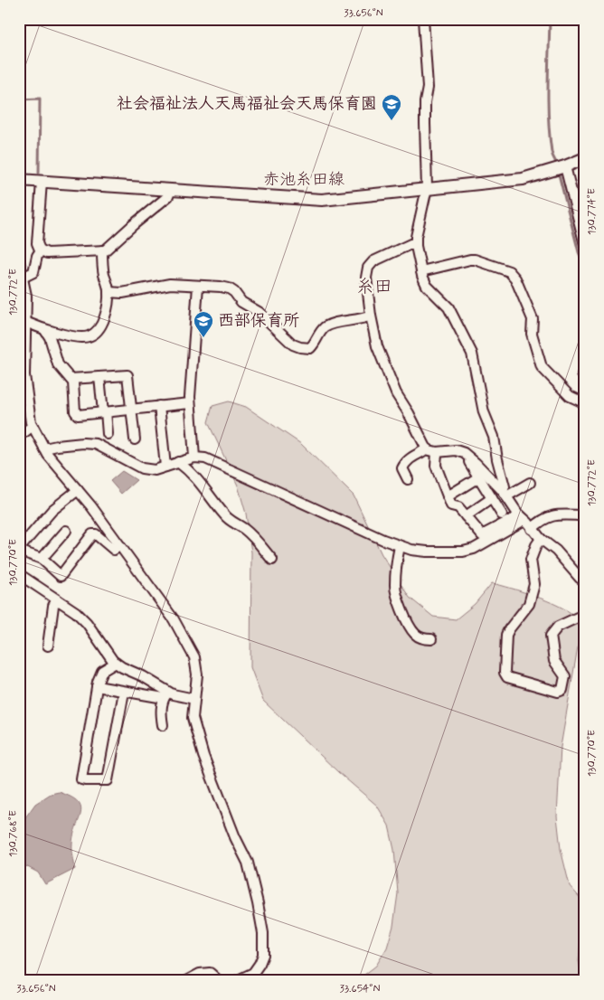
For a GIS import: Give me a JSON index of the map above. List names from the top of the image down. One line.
{"streets":{"main road":["赤池糸田線"]},"districts":["糸田"],"places":{"school or university":["社会福祉法人天馬福祉会天馬保育園","西部保育所"]},"coordinates":["33.656°N","130.774°E","130.772°E","130.770°E","130.768°E","33.654°N"]}
